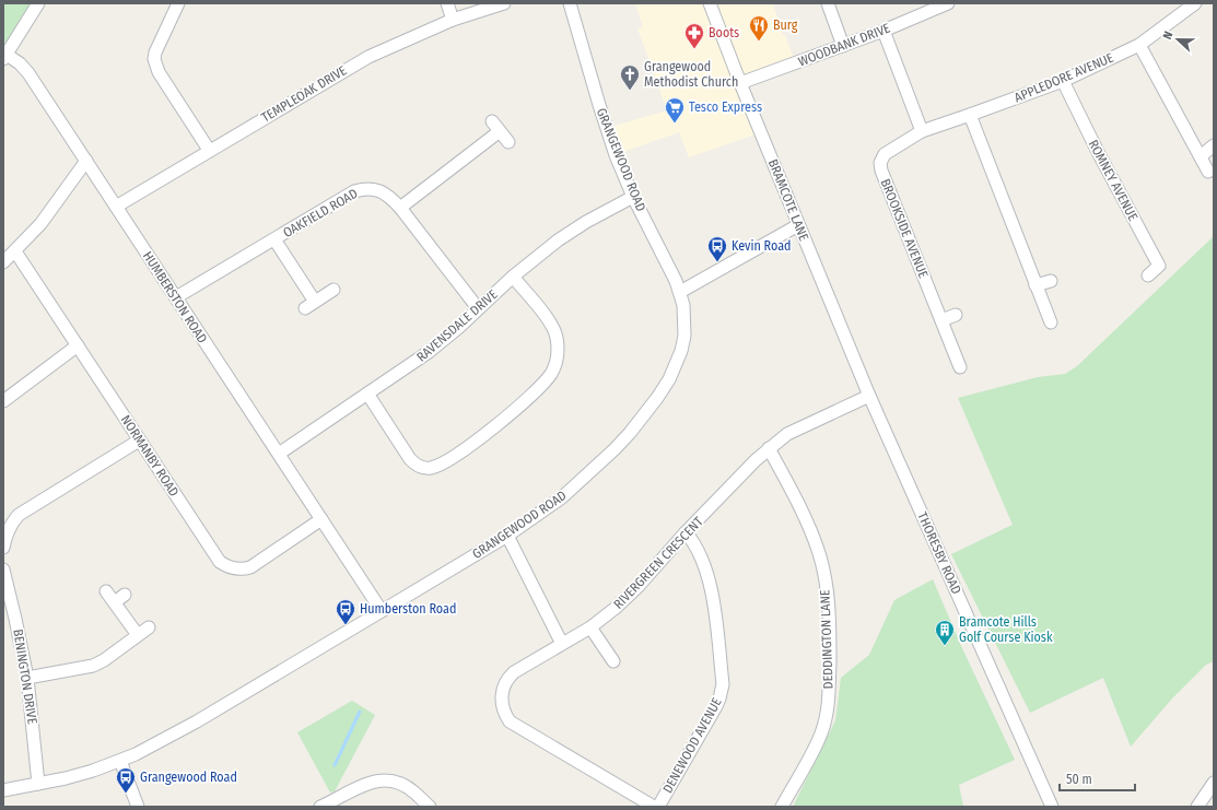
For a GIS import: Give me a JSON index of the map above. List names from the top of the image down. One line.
{"streets":{"street":["WOODBANK DRIVE","APPLEDORE AVENUE","TEMPLEOAK DRIVE","GRANGEWOOD ROAD","ROMNEY AVENUE","BRAMCOTE LANE","OAKFIELD ROAD","BROOKSIDE AVENUE","HUMBERSTON ROAD","RAVENSDALE DRIVE","NORMANBY ROAD","THORESBY ROAD","RIVERGREEN CRESCENT","DEDDINGTON LANE","BENINGTON DRIVE","DENEWOOD AVENUE"]},"crossings":[["WOODBANK DRIVE","BRAMCOTE LANE"],["APPLEDORE AVENUE","ROMNEY AVENUE"],["APPLEDORE AVENUE","BROOKSIDE AVENUE"],["TEMPLEOAK DRIVE","HUMBERSTON ROAD"],["GRANGEWOOD ROAD","HUMBERSTON ROAD"],["GRANGEWOOD ROAD","RAVENSDALE DRIVE"],["GRANGEWOOD ROAD","BENINGTON DRIVE"],["BRAMCOTE LANE","THORESBY ROAD"],["BRAMCOTE LANE","RIVERGREEN CRESCENT"],["OAKFIELD ROAD","HUMBERSTON ROAD"],["OAKFIELD ROAD","RAVENSDALE DRIVE"],["HUMBERSTON ROAD","RAVENSDALE DRIVE"],["HUMBERSTON ROAD","NORMANBY ROAD"],["THORESBY ROAD","RIVERGREEN CRESCENT"],["RIVERGREEN CRESCENT","DEDDINGTON LANE"],["RIVERGREEN CRESCENT","DENEWOOD AVENUE"]],"places":{"restaurant":["Burg"],"pharmacy":["Boots"],"church":["Grangewood Methodist Church"],"supermarket":["Tesco Express"],"bus stop":["Kevin Road","Humberston Road","Grangewood Road"],"building":["Bramcote Hills Golf Course Kiosk"]},"scale_bar":"50 m","north":"left"}
